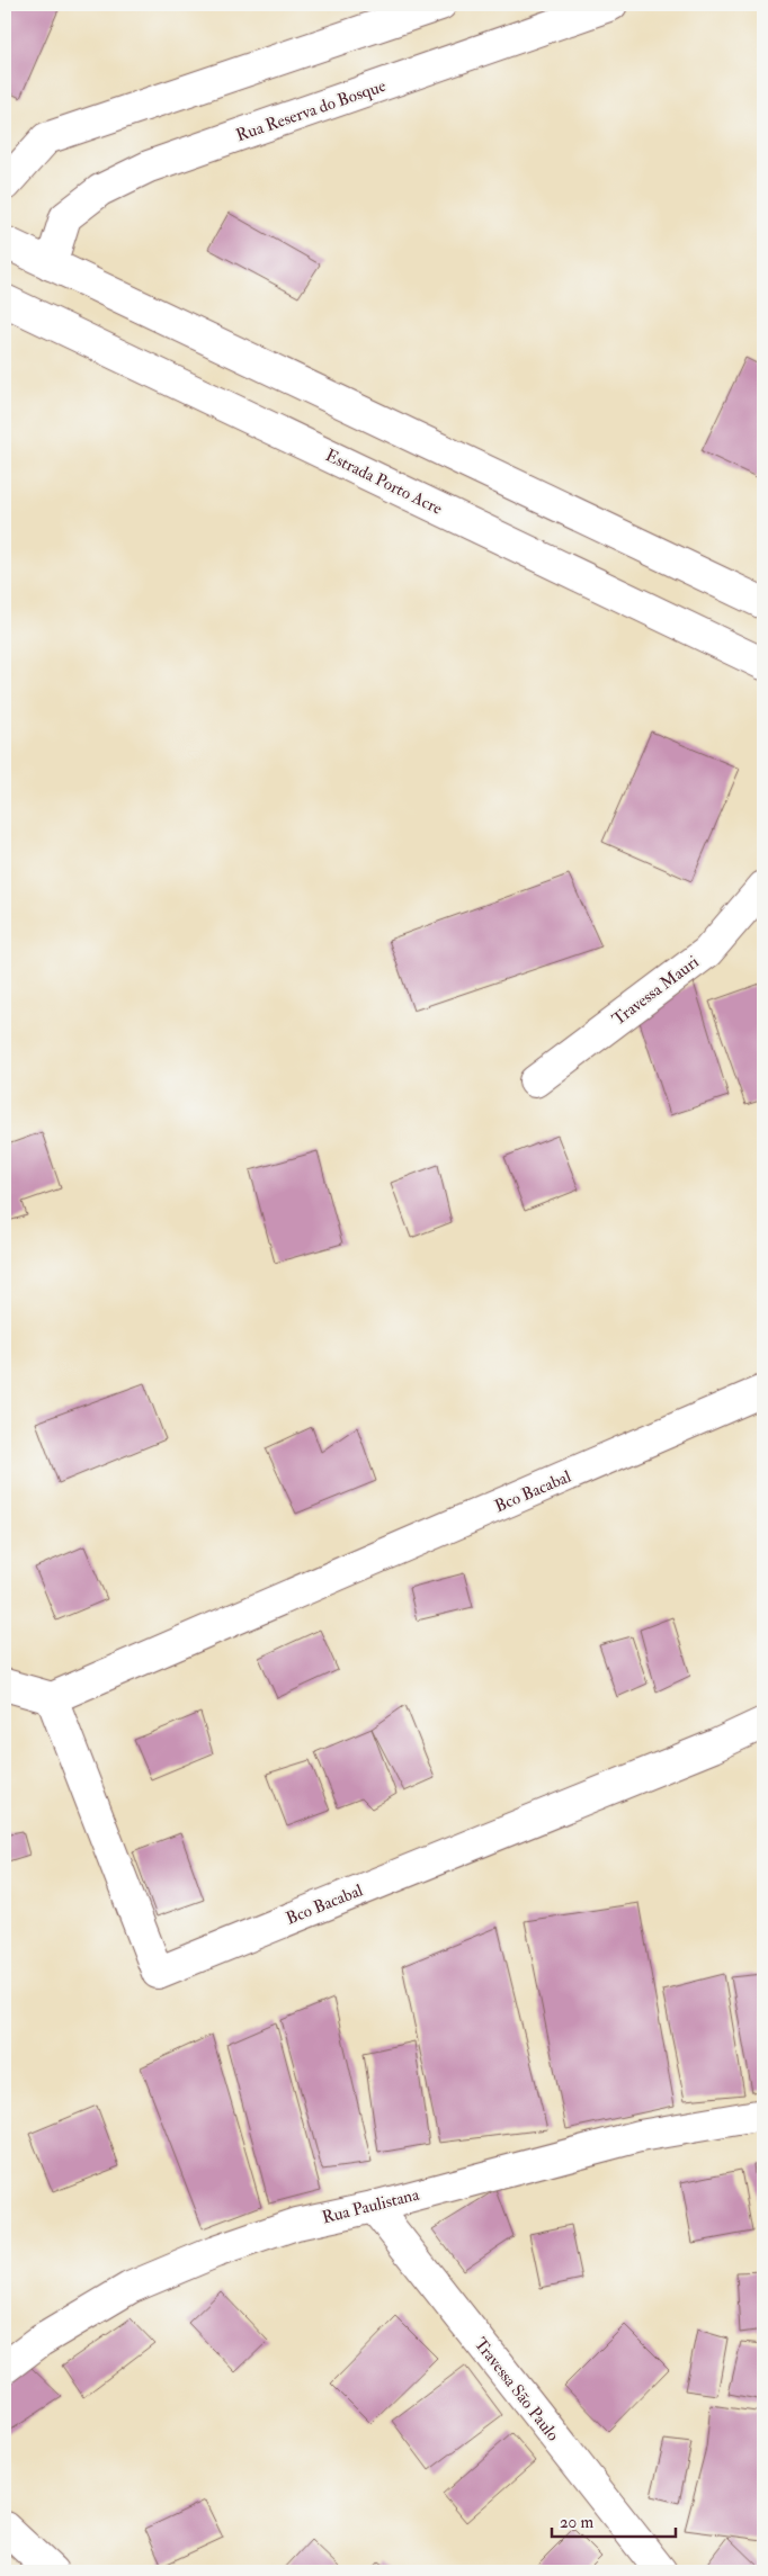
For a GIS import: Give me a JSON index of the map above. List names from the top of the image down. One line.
{"streets":{"street":["Rua Reserva do Bosque","Estrada Porto Acre","Travessa Mauri","Bco Bacabal","Rua Paulistana","Travessa São Paulo"]},"crossings":[["Rua Paulistana","Travessa São Paulo"]],"scale_bar":"20 m"}
